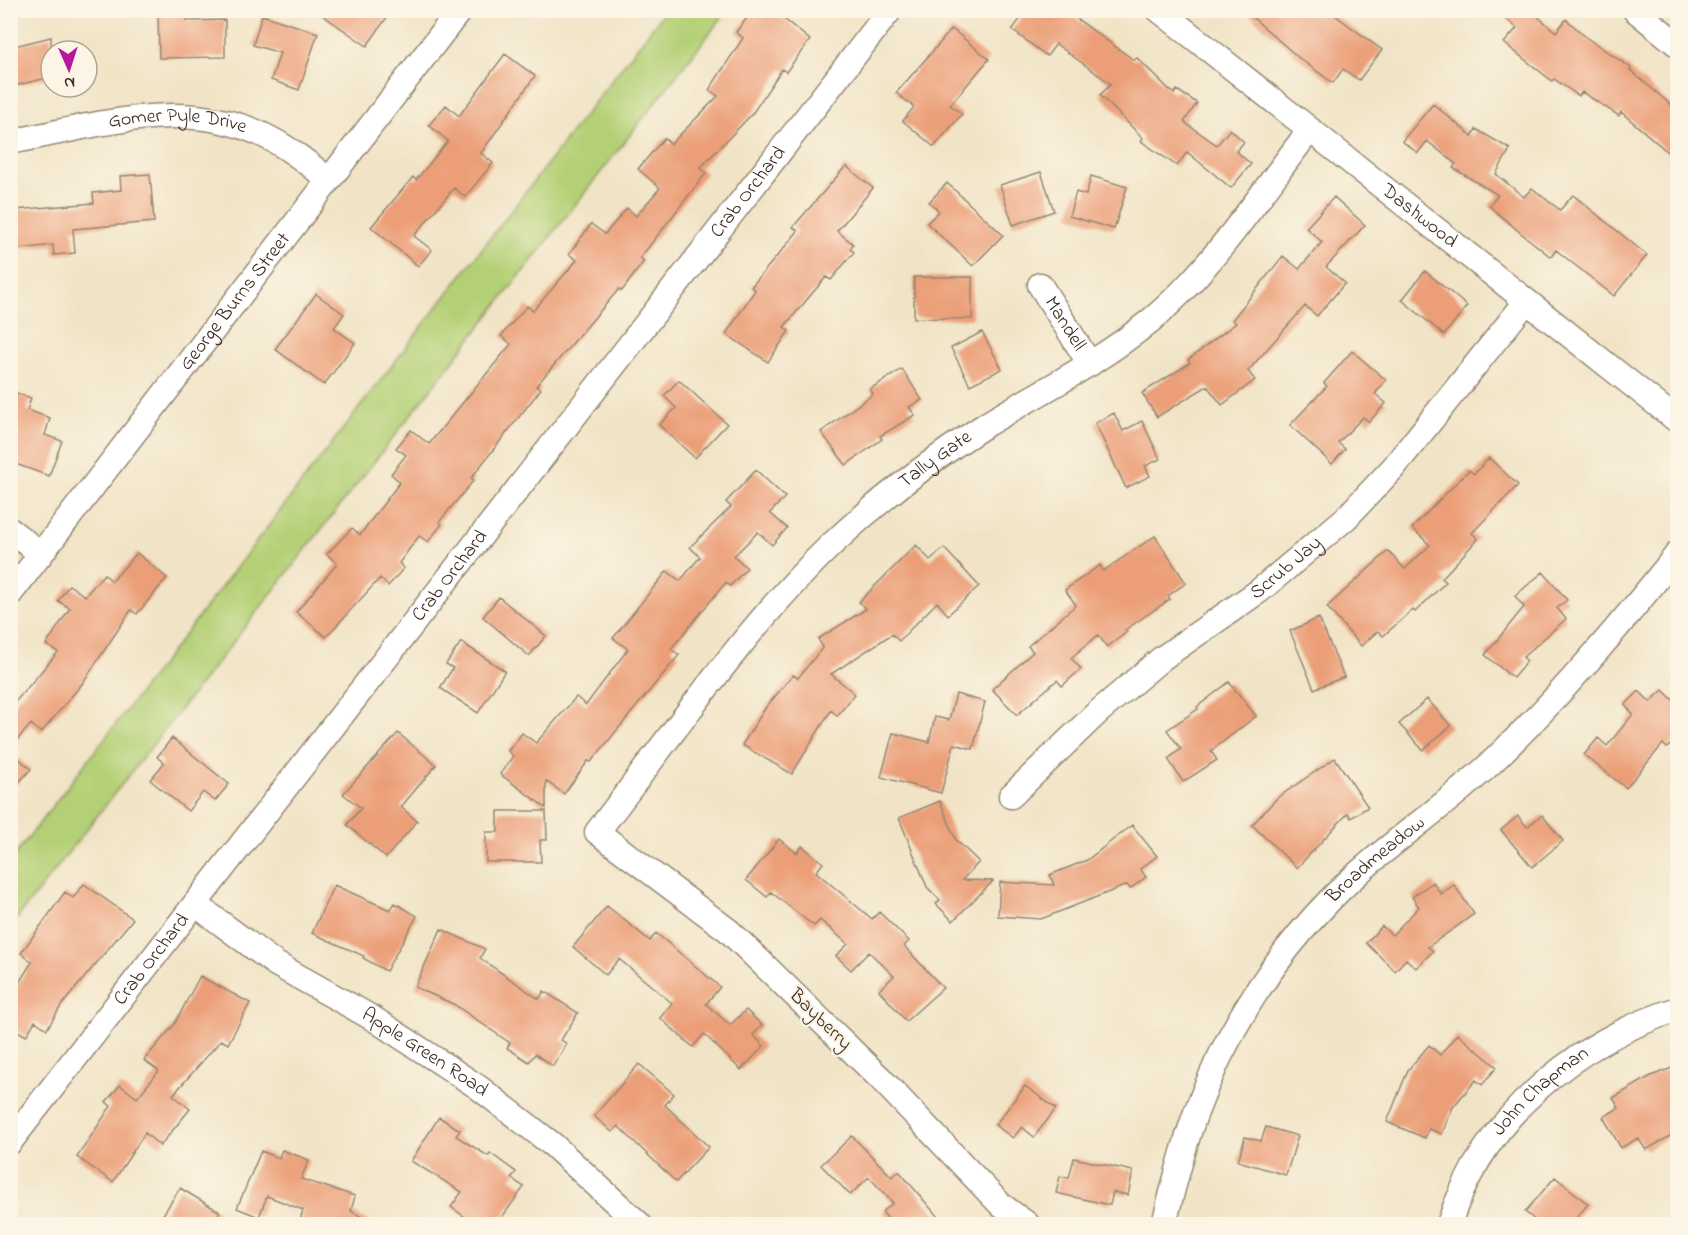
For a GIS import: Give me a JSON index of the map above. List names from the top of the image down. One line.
{"streets":{"street":["Gomer Pyle Drive","Crab Orchard","Dashwood","George Burns Street","Mandell","Tally Gate","Scrub Jay","Broadmeadow","Bayberry","Apple Green Road","John Chapman"]},"crossings":[["Gomer Pyle Drive","George Burns Street"],["Crab Orchard","Apple Green Road"],["Dashwood","Tally Gate"],["Dashwood","Scrub Jay"],["Mandell","Tally Gate"],["Tally Gate","Bayberry"]],"north":"bottom"}
